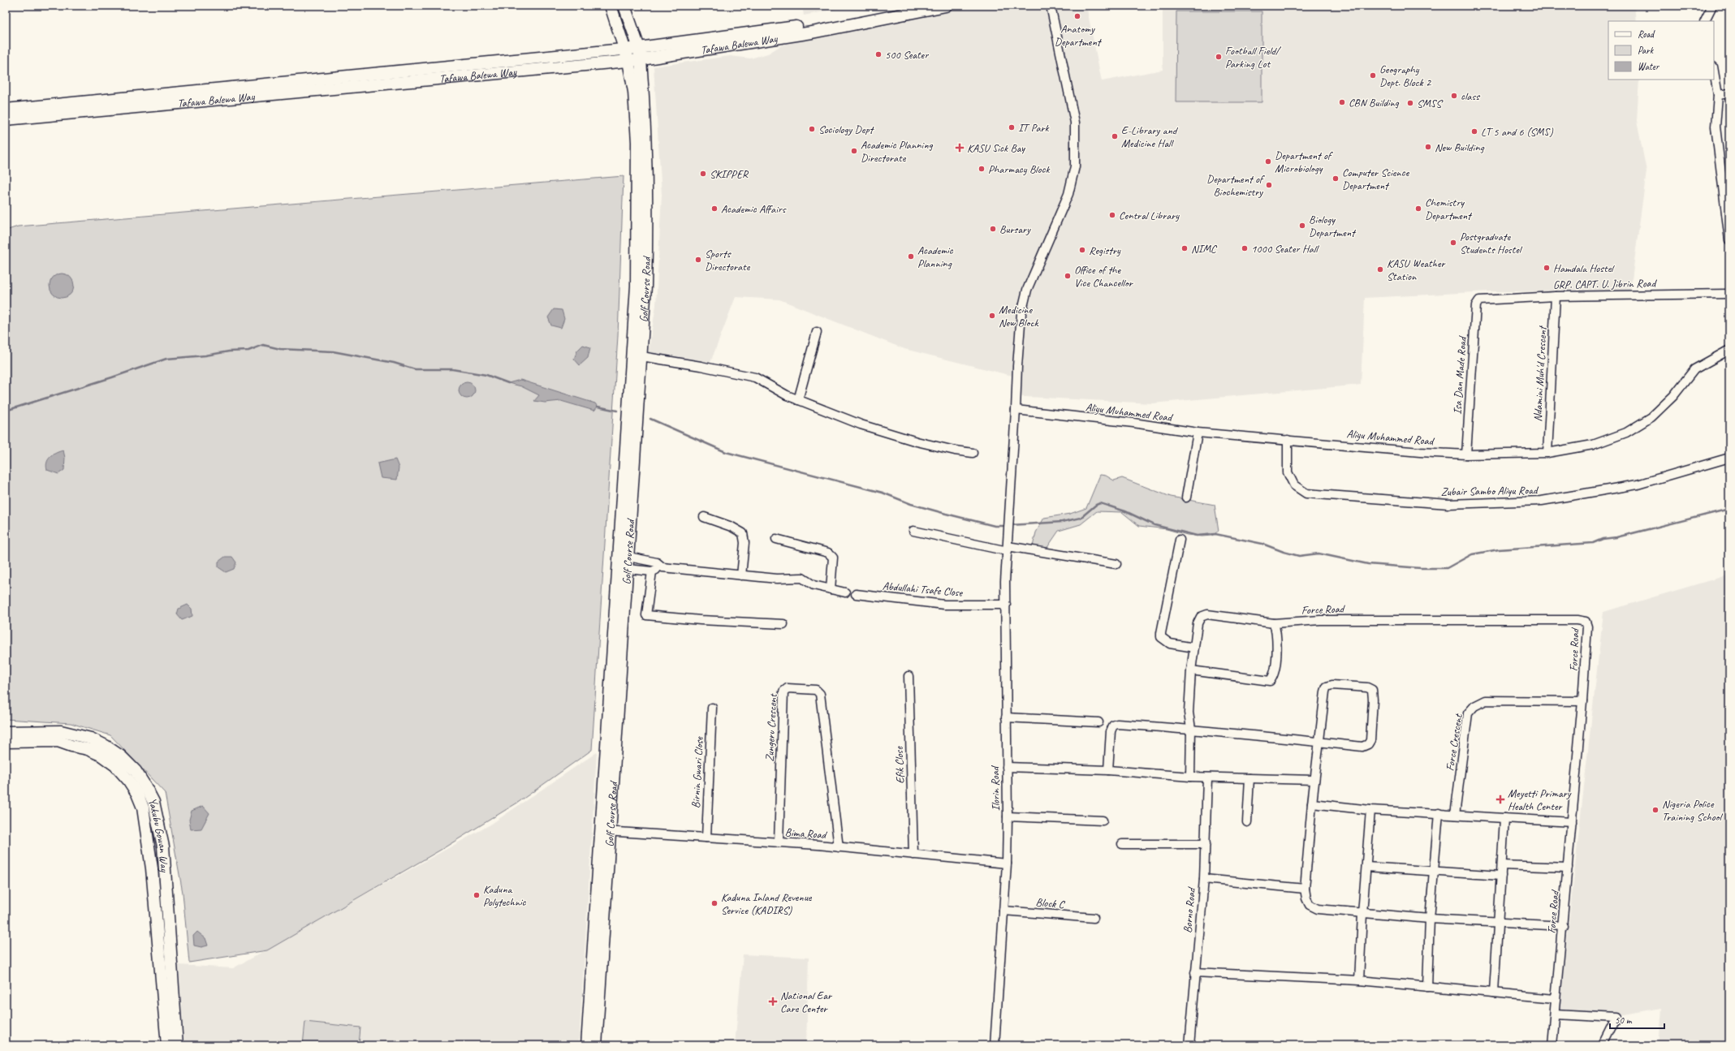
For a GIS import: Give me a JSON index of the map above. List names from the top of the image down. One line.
{"streets":{"street":["Tafawa Balewa Way","GRP. CAPT. U. Jibrin Road","Golf Course Road","Ndamini Muh'd Crescent","Isa Dan Made Road","Aliyu Muhammed Road","Zubair Sambo Aliyu Road","Abdullahi Tsafe Close","Force Road","Zungeru Crescent","Force Crescent","Efik Close","Birnin Gwari Close","Ilorin Road","Bima Road","Yakubu Gowan Way","Block C","Borno Road"]},"crossings":[["Tafawa Balewa Way","Golf Course Road"],["GRP. CAPT. U. Jibrin Road","Ndamini Muh'd Crescent"],["GRP. CAPT. U. Jibrin Road","Isa Dan Made Road"],["Golf Course Road","Bima Road"],["Ndamini Muh'd Crescent","Aliyu Muhammed Road"],["Isa Dan Made Road","Aliyu Muhammed Road"],["Aliyu Muhammed Road","Zubair Sambo Aliyu Road"],["Aliyu Muhammed Road","Ilorin Road"],["Abdullahi Tsafe Close","Ilorin Road"],["Force Road","Force Crescent"],["Zungeru Crescent","Bima Road"],["Efik Close","Bima Road"],["Birnin Gwari Close","Bima Road"],["Ilorin Road","Bima Road"],["Ilorin Road","Block C"]],"places":{"other":["Anatomy Department","500 Seater","Football Field/ Parking Lot","Geography Dept. Block 2","class","CBN Building","SMSS","IT Park","Sociology Dept","LT 5 and 6 (SMS)","E-Library and Medicine Hall","New Building","Academic Planning Directorate","Department of Microbiology","Pharmacy Block","SKIPPER","Computer Science Department","Department of Biochemistry","Academic Affairs","Chemistry Department","Central Library","Biology Department","Bursary","Postgraduate Students Hostel","NIMC","1000 Seater Hall","Registry","Academic Planning","Sports Directorate","Hamdala Hostel","KASU Weather Station","Office of the Vice Chancellor","Medicine New Block","Nigeria Police Training School","Kaduna Polytechnic","Kaduna Inland Revenue Service (KADIRS)"],"health":["KASU Sick Bay","Meyetti Primary Health Center","National Ear Care Center"]},"legend":["Road","Park","Water"],"scale_bar":"50 m"}
